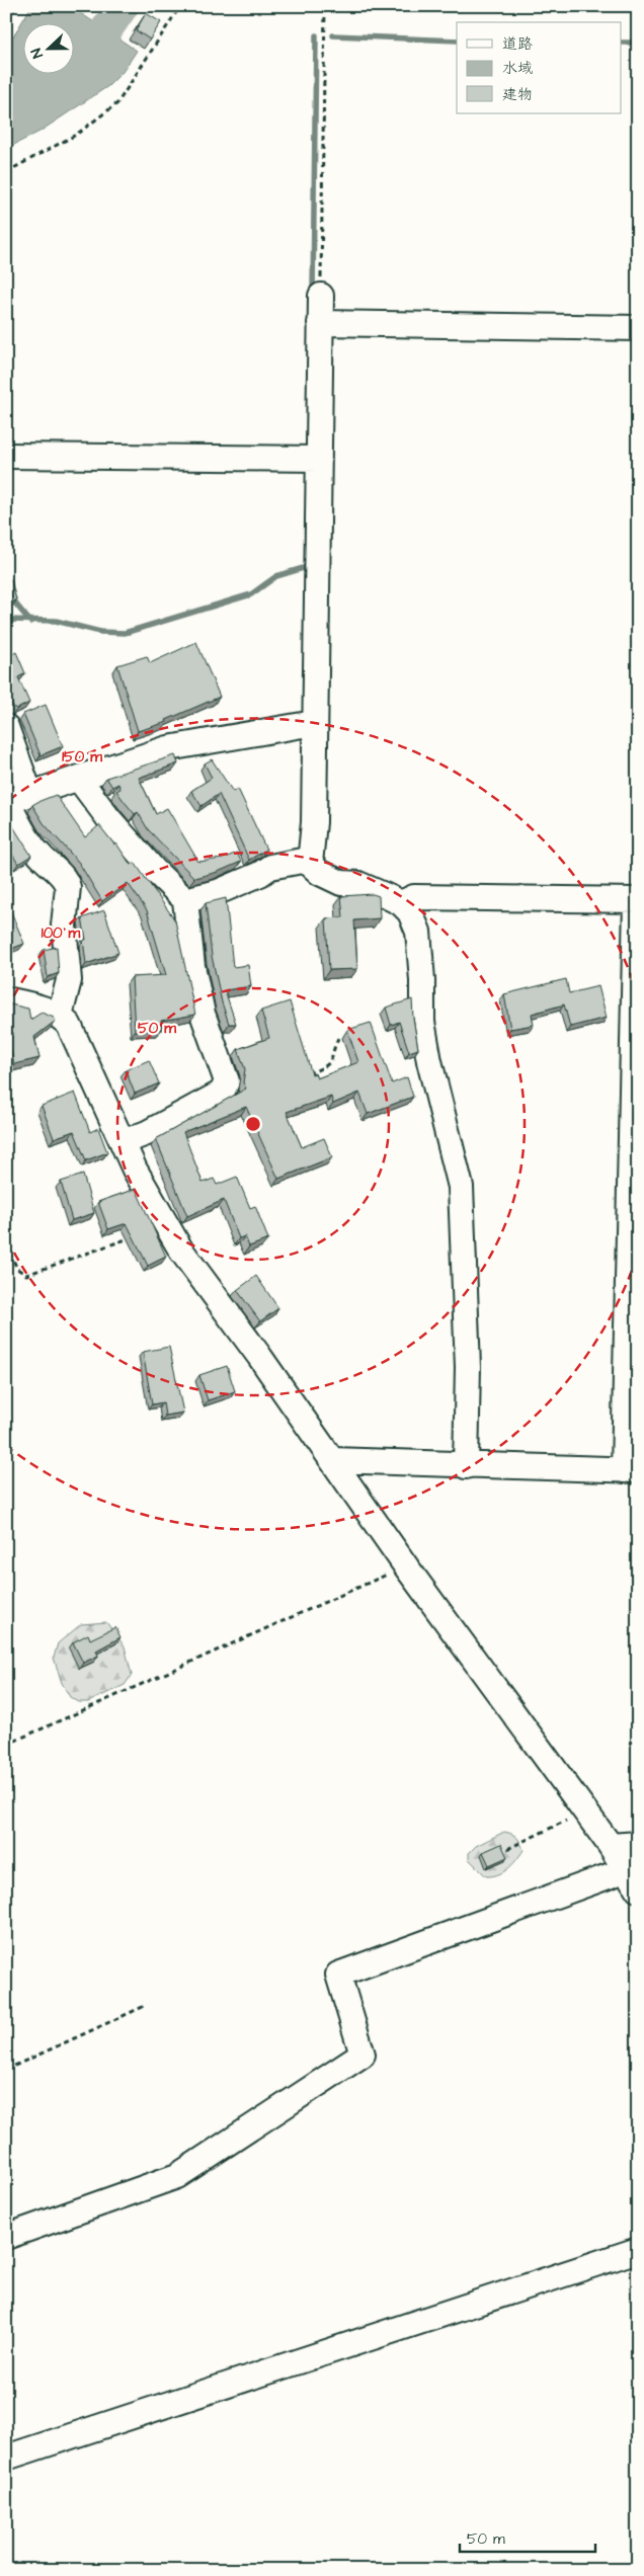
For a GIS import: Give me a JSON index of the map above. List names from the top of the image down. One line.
{"legend":["道路","水域","建物"],"scale_bar":"50 m","north":"left","rings":["150 m","100 m","50 m"]}
